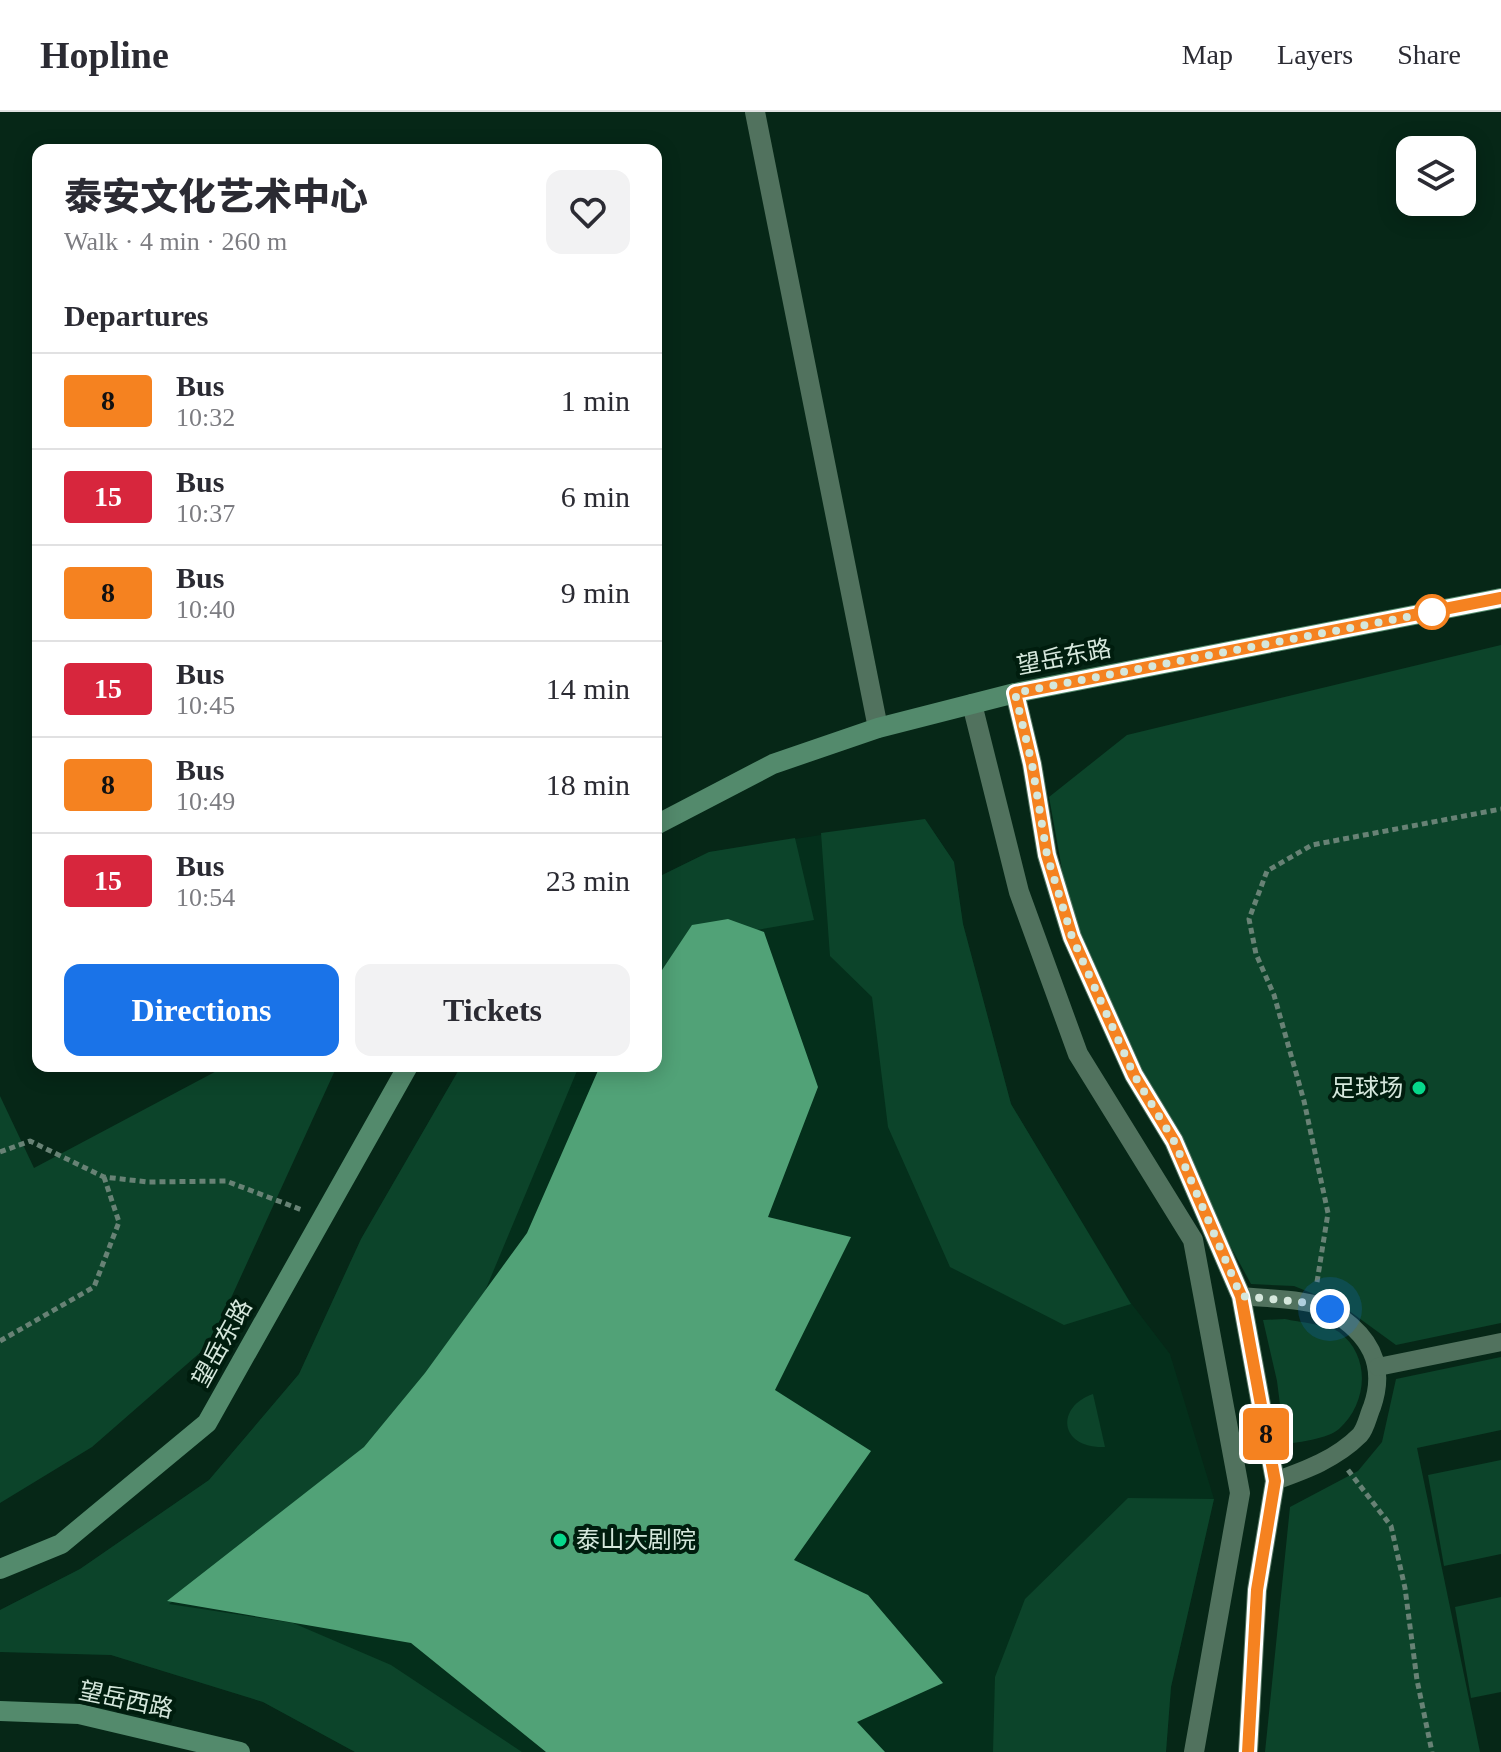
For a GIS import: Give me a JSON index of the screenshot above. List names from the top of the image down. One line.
{"streets":{"main road":["望岳东路","望岳西路"]},"places":["足球场","泰山大剧院"],"lines":["bus line 8"],"page":{"header":"Hopline","nav":["Map","Layers","Share"],"on_map":"8","heading":[["泰安文化艺术中心","Walk · 4 min · 260 m"],"Departures"],"list":[{"mark":"8","name":"Bus","note":"10:32","value":"1 min"},{"mark":"15","name":"Bus","note":"10:37","value":"6 min"},{"mark":"8","name":"Bus","note":"10:40","value":"9 min"},{"mark":"15","name":"Bus","note":"10:45","value":"14 min"},{"mark":"8","name":"Bus","note":"10:49","value":"18 min"},{"mark":"15","name":"Bus","note":"10:54","value":"23 min"}],"buttons":["Directions","Tickets"]}}
